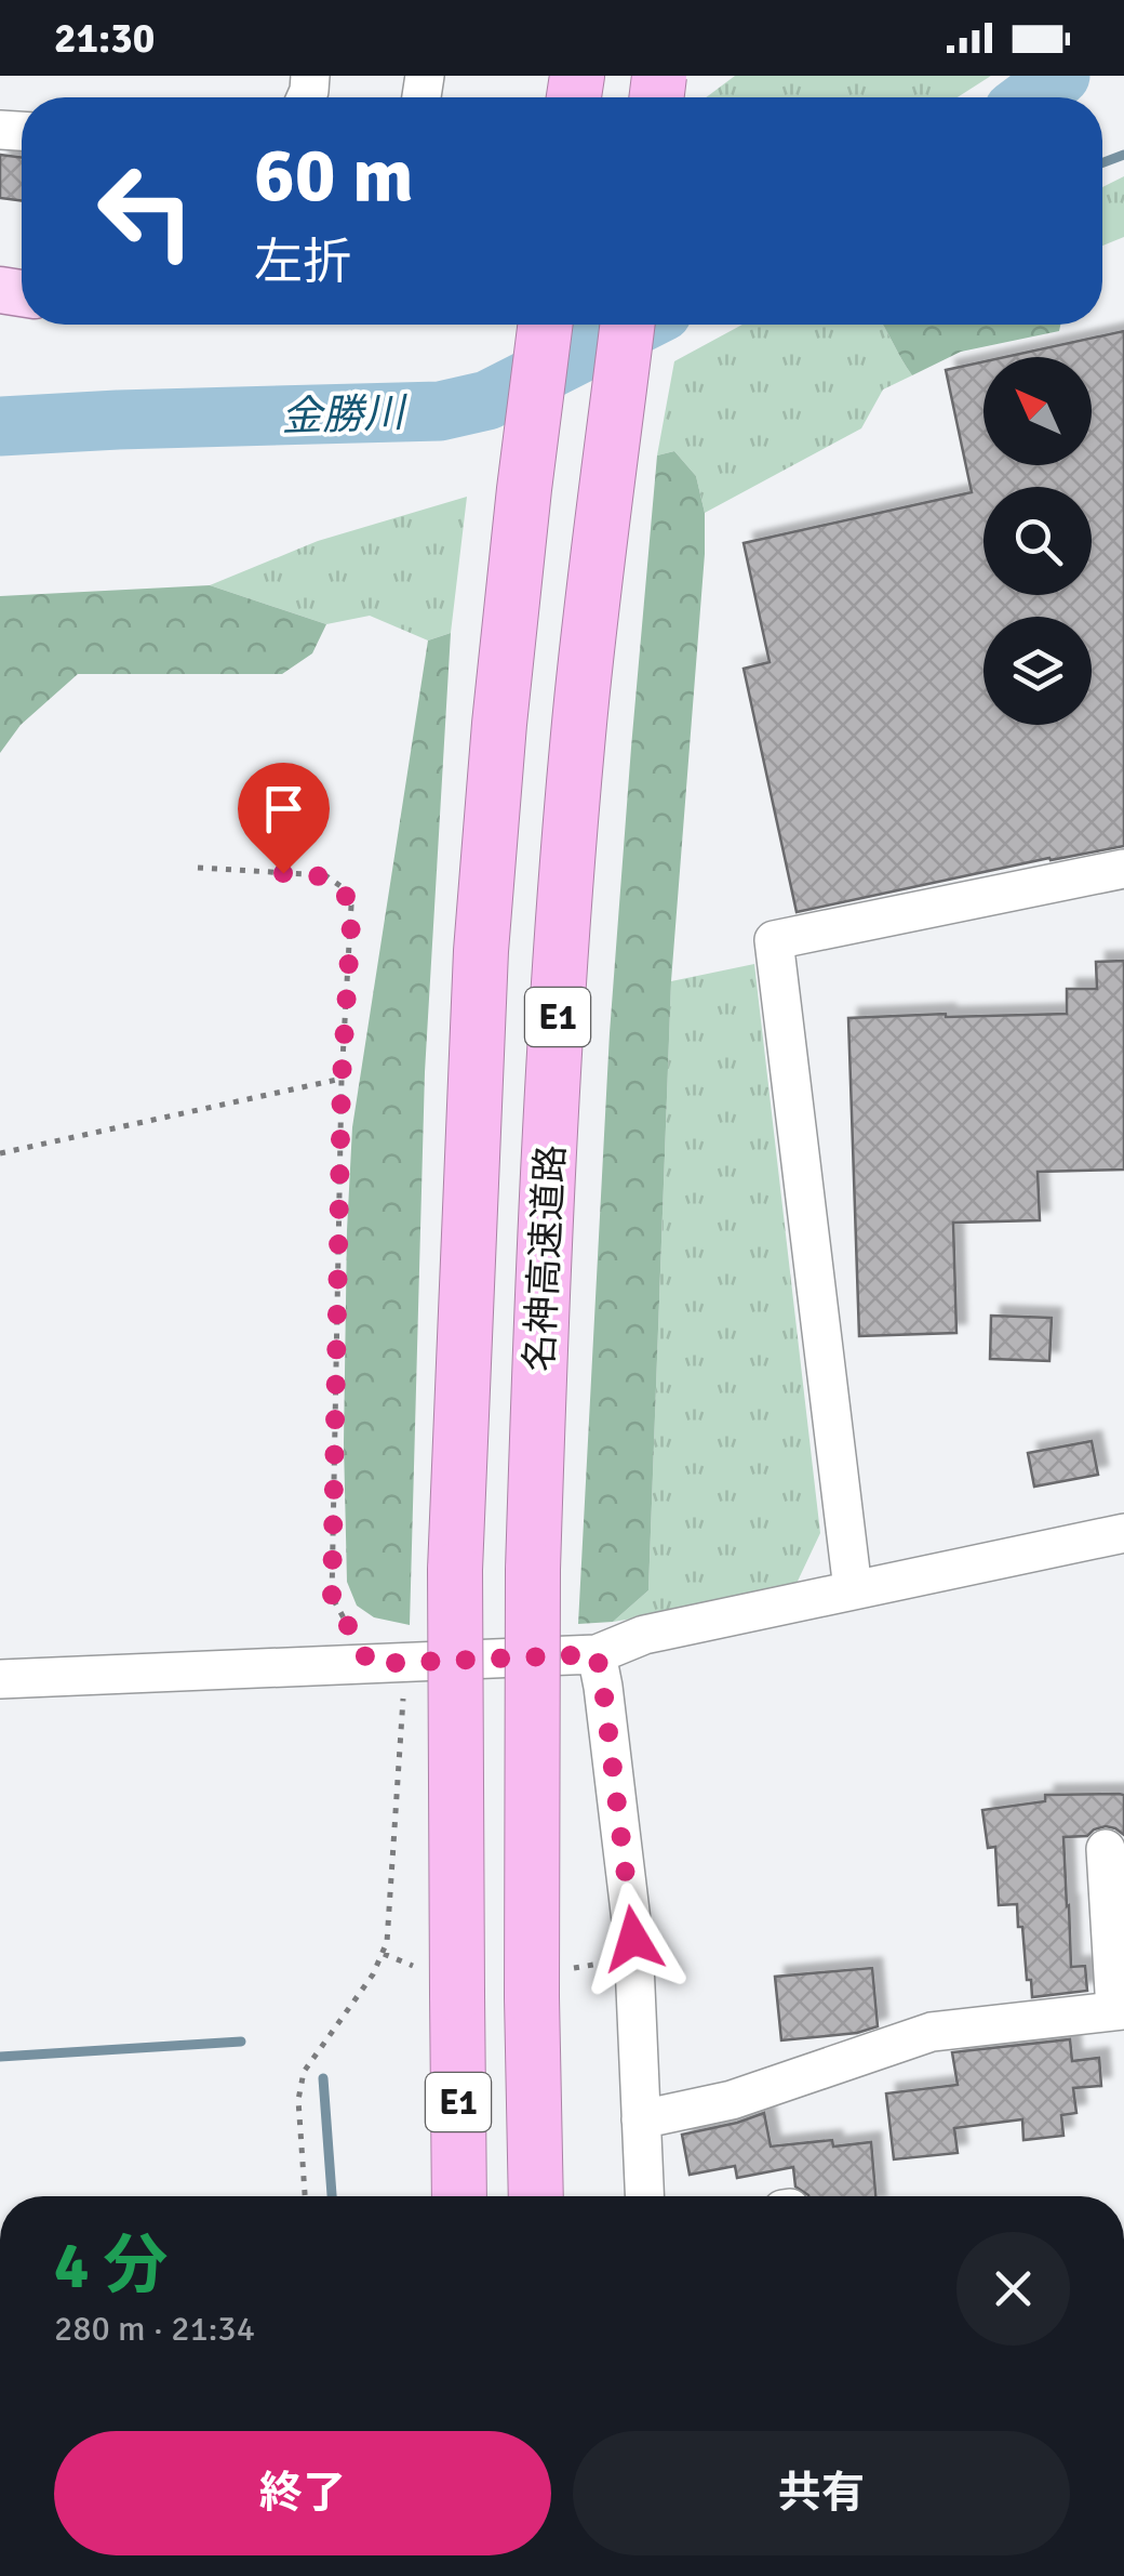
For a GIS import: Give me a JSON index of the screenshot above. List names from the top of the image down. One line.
{"streets":{"highway":["E1","名神高速道路"]},"water":["金勝川"],"north":"top left","page":{"status":"21:30","turn":["60 m","左折"],"heading":["4 分","280 m · 21:34"],"buttons":["終了","共有"]}}
